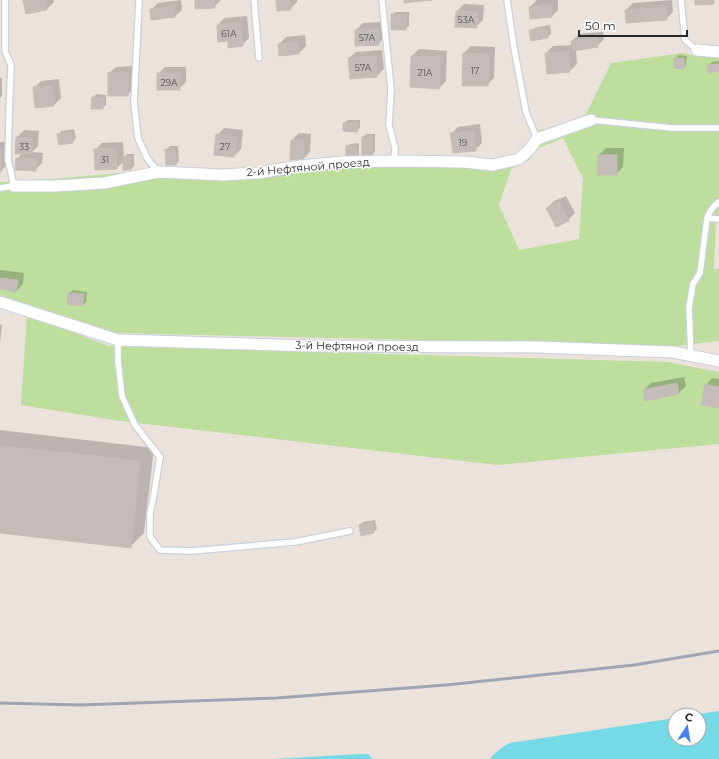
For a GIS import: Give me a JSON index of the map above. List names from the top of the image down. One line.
{"streets":{"street":["2-й Нефтяной проезд","3-й Нефтяной проезд"]},"house_numbers":["53А","61А","57А","57А","17","21А","29А","19","33","27","31"],"scale_bar":"50 m","north":"top"}
